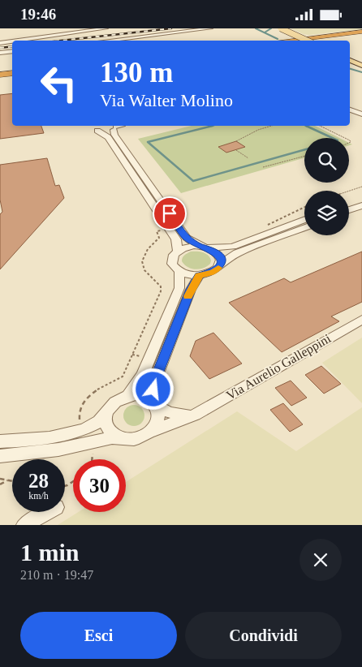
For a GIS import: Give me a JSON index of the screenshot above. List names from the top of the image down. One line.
{"streets":{"street":["Via Aurelio Galleppini"]},"page":{"status":"19:46","turn":["130 m","Via Walter Molino"],"speed":"28 km/h","limit":"30","heading":["1 min","210 m · 19:47"],"buttons":["Esci","Condividi"]}}
